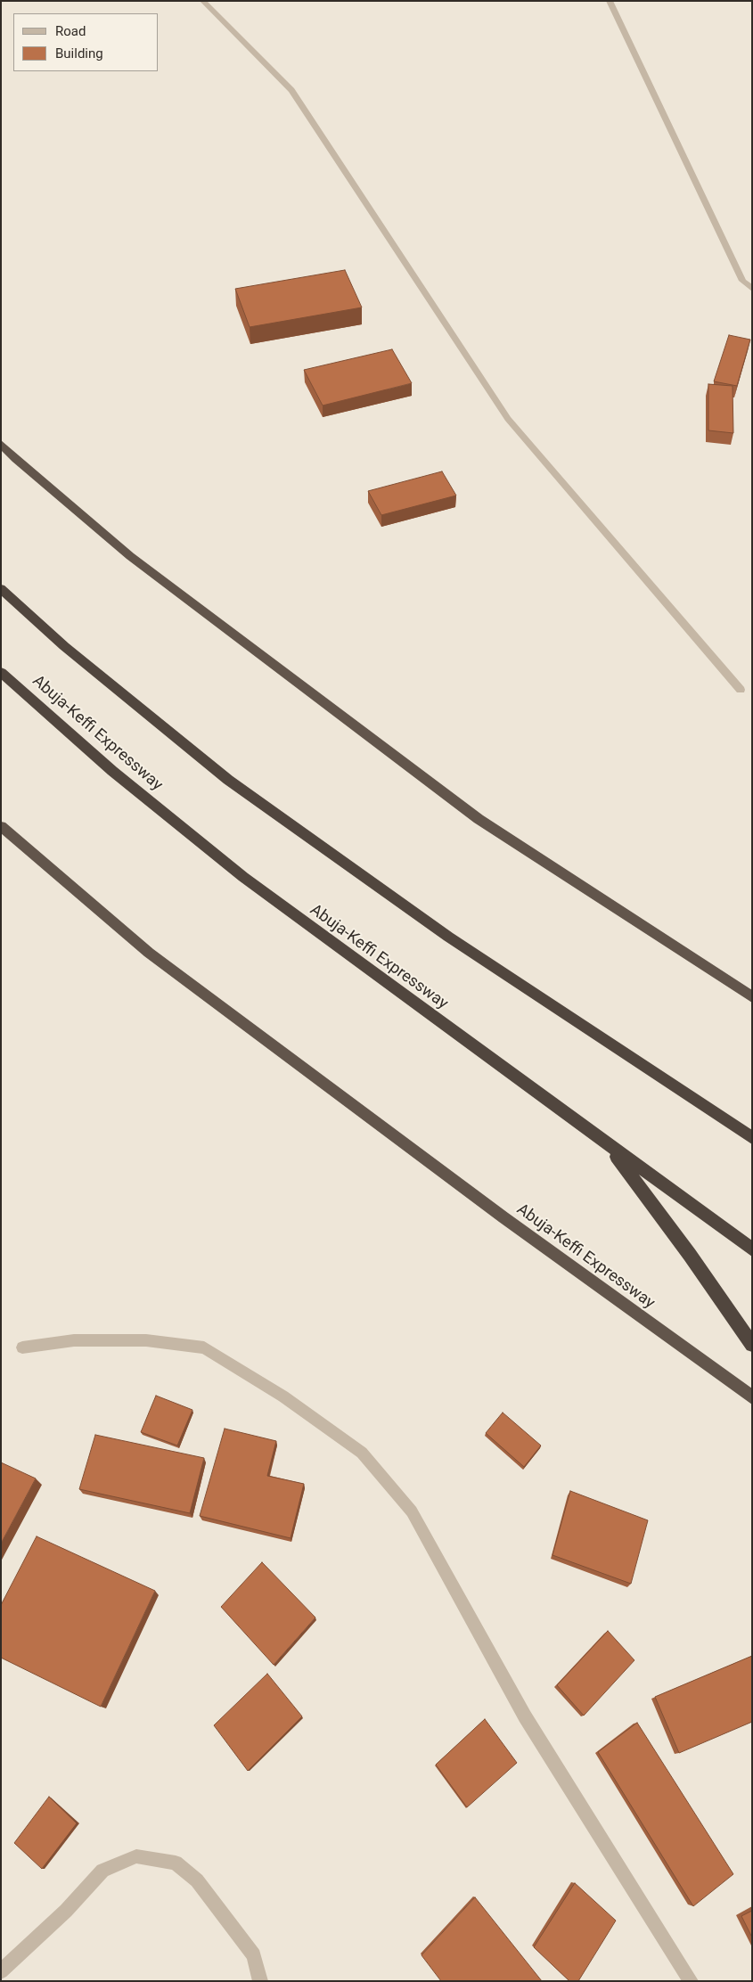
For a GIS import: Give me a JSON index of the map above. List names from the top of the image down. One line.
{"streets":{"highway":["Abuja-Keffi Expressway"]},"legend":["Road","Building"]}
